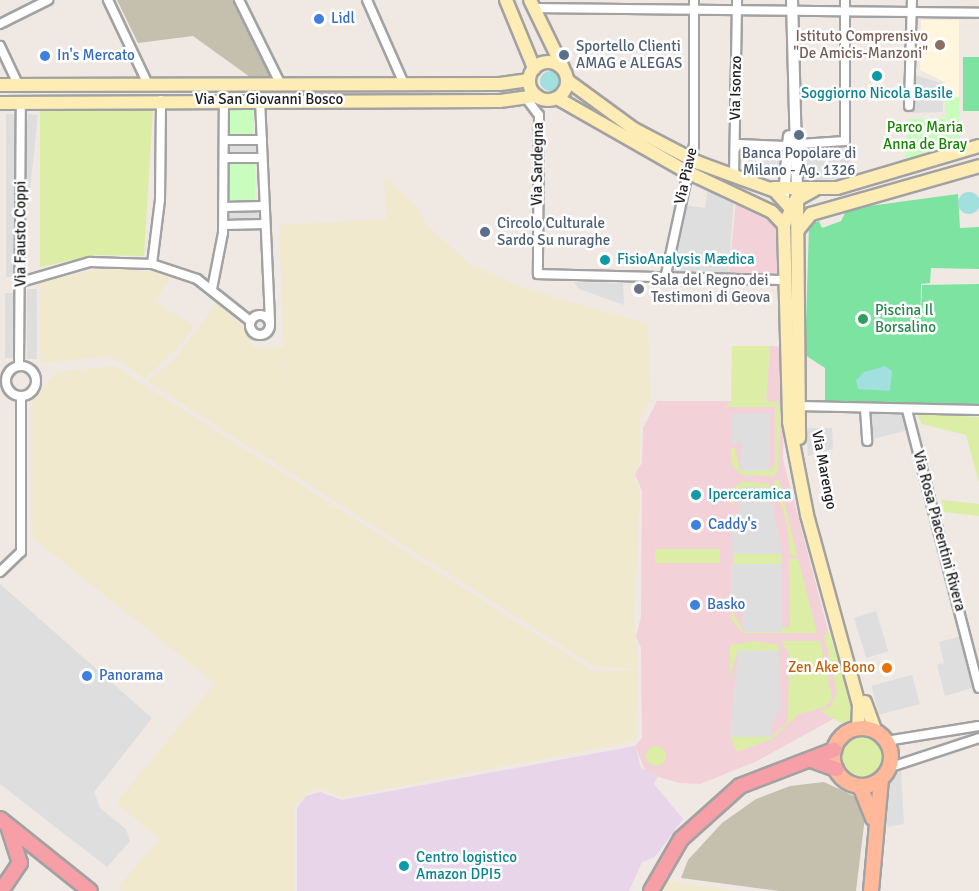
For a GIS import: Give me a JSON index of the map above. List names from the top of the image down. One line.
{"streets":{"main road":["Via San Giovanni Bosco","Via Marengo"],"street":["Via Isonzo","Via Sardegna","Via Piave","Via Fausto Coppi","Via Rosa Piacentini Rivera"]},"crossings":[["Via San Giovanni Bosco","Via Sardegna"],["Via San Giovanni Bosco","Via Piave"],["Via San Giovanni Bosco","Via Fausto Coppi"],["Via San Giovanni Bosco","Via Marengo"],["Via Sardegna","Via Piave"]],"parks":["Parco Maria Anna de Bray"],"places":["Lidl","Istituto Comprensivo \"De Amicis-Manzoni\"","Sportello Clienti AMAG e ALEGAS","In's Mercato","Soggiorno Nicola Basile","Banca Popolare di Milano - Ag. 1326","Circolo Culturale Sardo Su nuraghe","FisioAnalysis Mædica","Sala del Regno dei Testimoni di Geova","Piscina Il Borsalino","Iperceramica","Caddy's","Basko","Zen Ake Bono","Panorama","Centro logistico Amazon DPI5"]}
